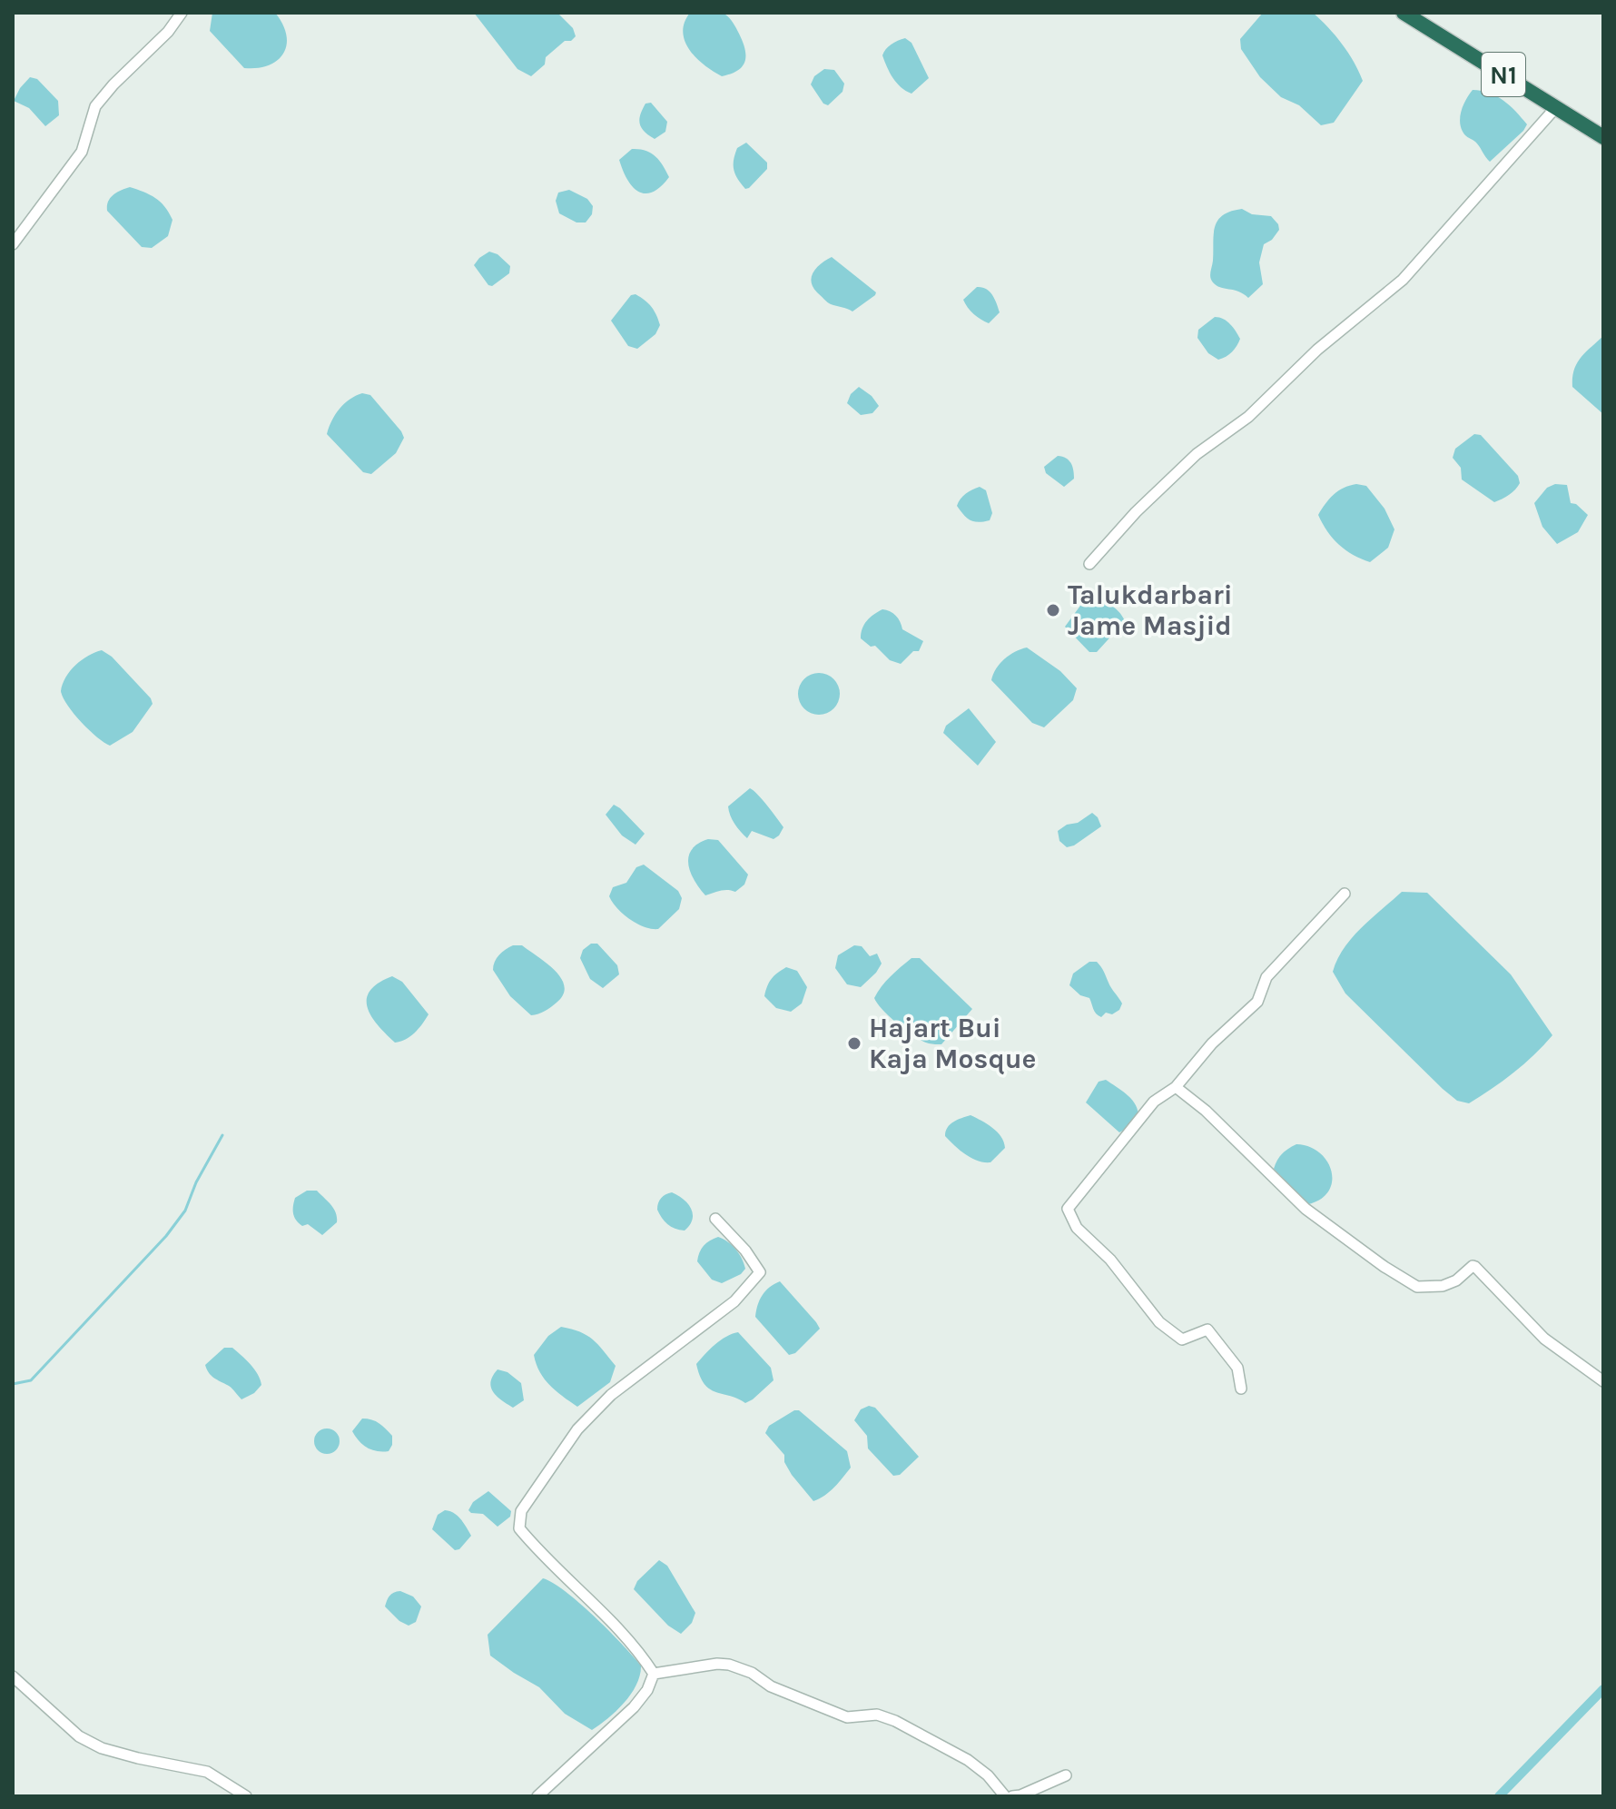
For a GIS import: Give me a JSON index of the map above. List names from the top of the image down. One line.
{"streets":{"highway":["N1"]},"places":["Talukdarbari Jame Masjid","Hajart Bui Kaja Mosque"]}
